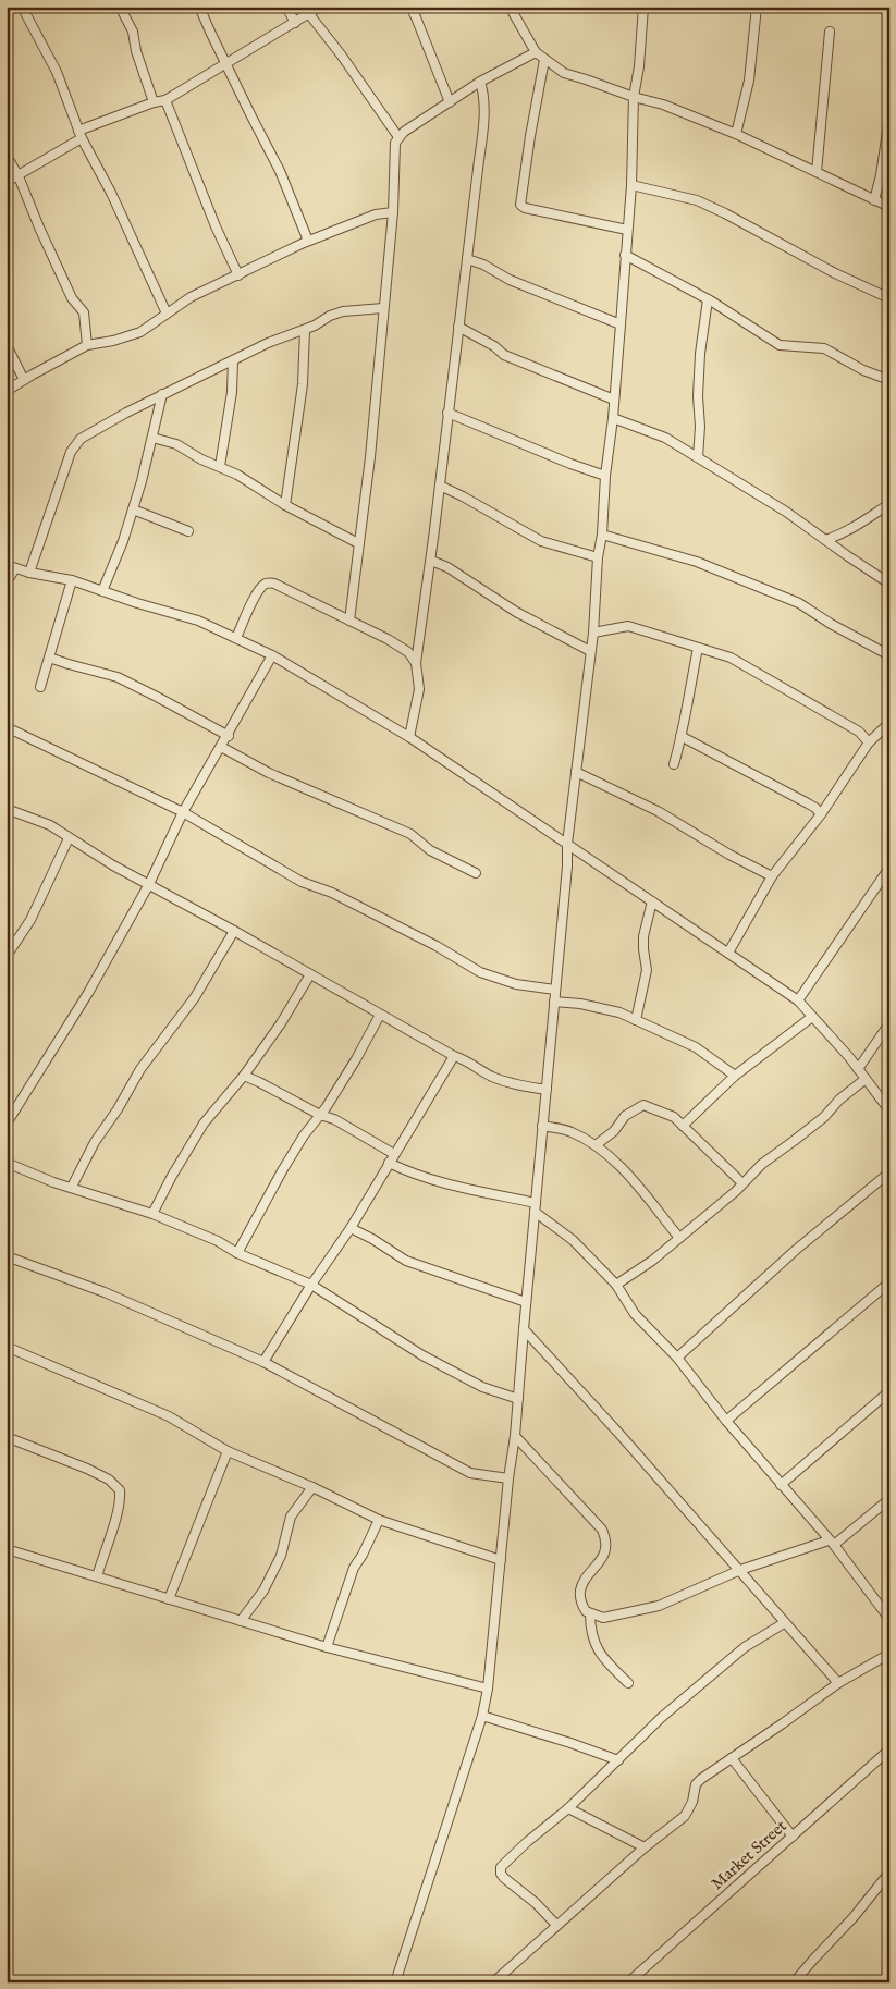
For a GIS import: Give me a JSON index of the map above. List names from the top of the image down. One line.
{"streets":{"street":["Market Street"]}}
